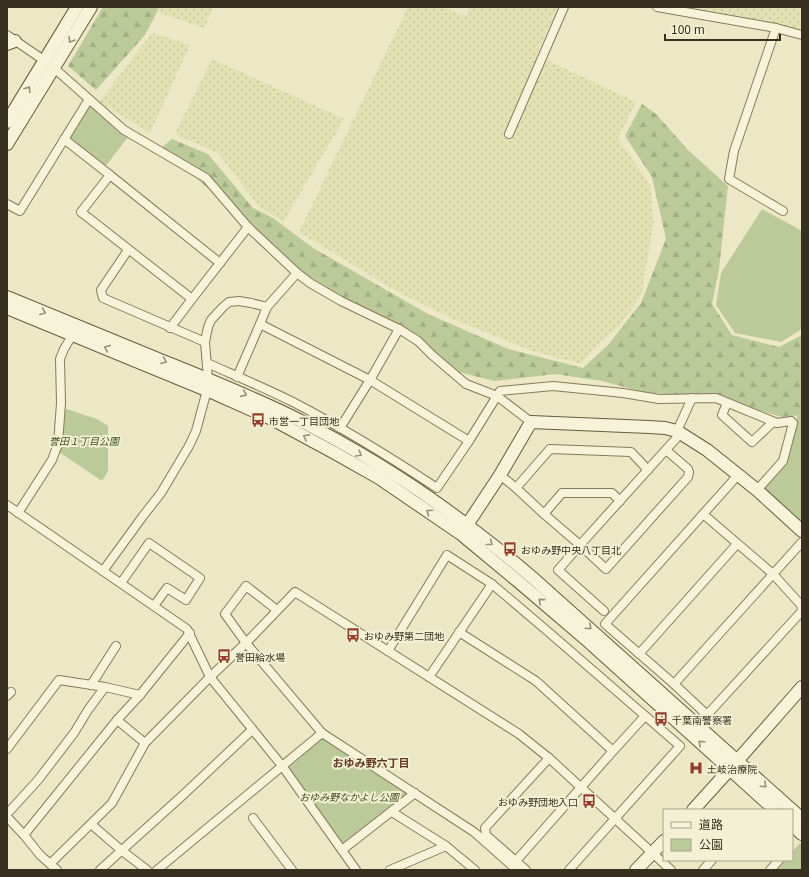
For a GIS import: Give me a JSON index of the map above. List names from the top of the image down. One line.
{"districts":["おゆみ野六丁目"],"parks":["誉田１丁目公園","おゆみ野なかよし公園"],"places":{"bus stop":["市営一丁目団地","おゆみ野中央八丁目北","おゆみ野第二団地","誉田給水場","千葉南警察署","おゆみ野団地入口"],"hospital":["土岐治療院"]},"legend":["道路","公園"],"scale_bar":"100 m"}
